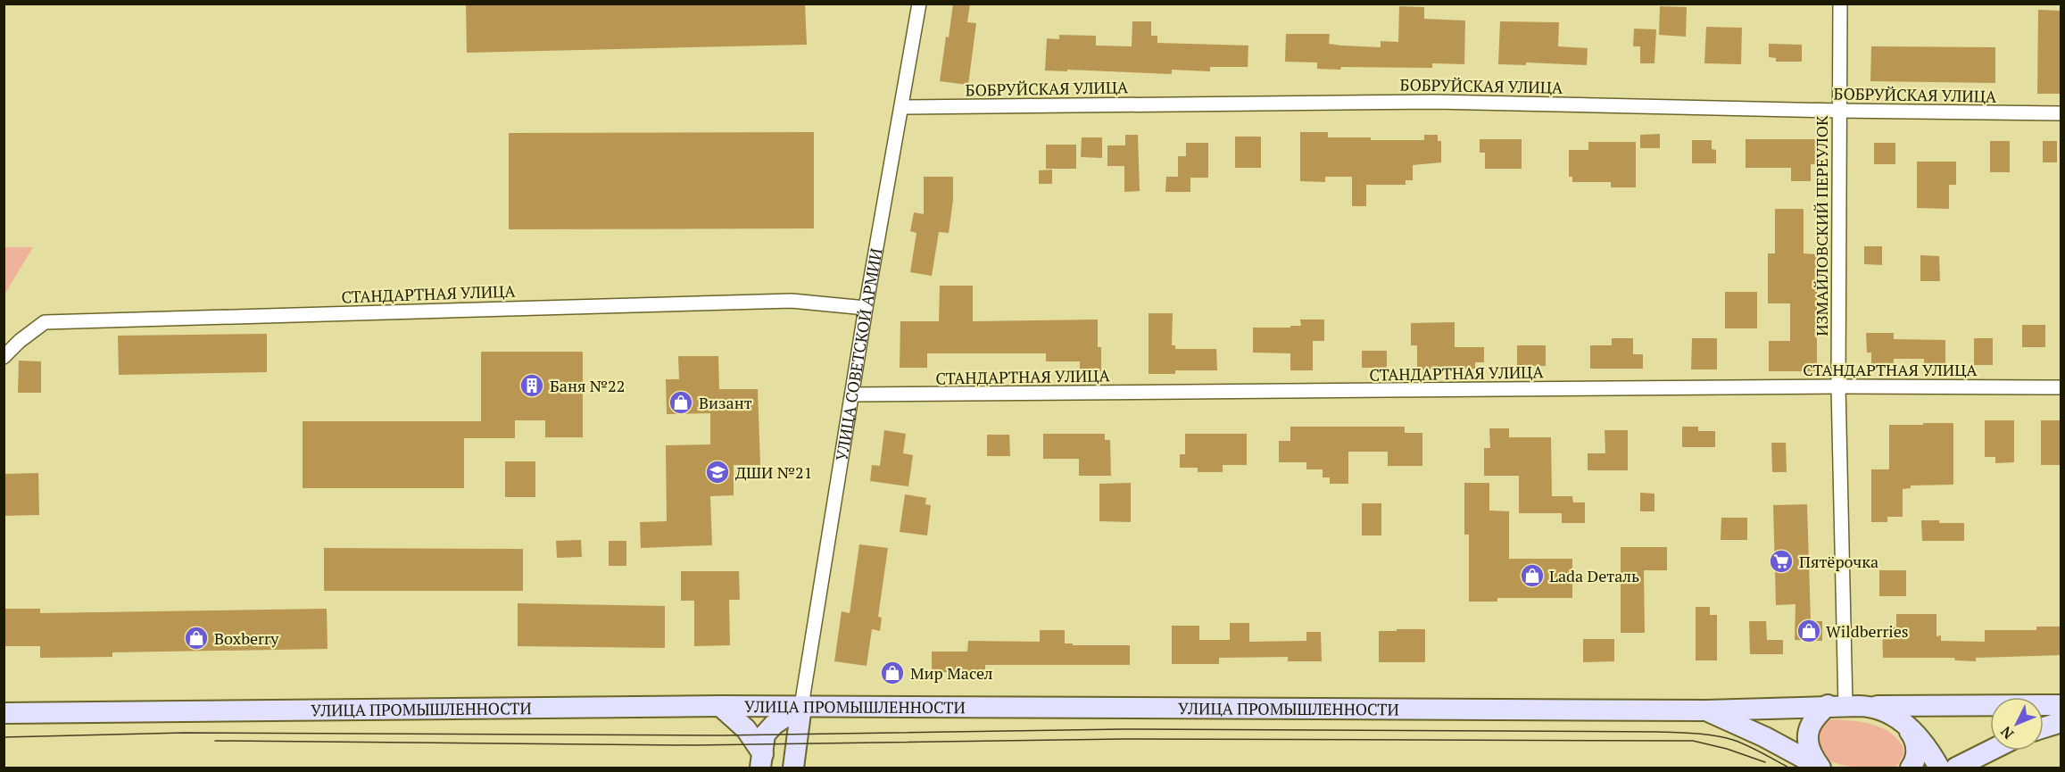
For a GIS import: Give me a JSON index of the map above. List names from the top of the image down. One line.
{"streets":{"main road":["УЛИЦА СОВЕТСКОЙ АРМИИ","УЛИЦА ПРОМЫШЛЕННОСТИ"],"street":["БОБРУЙСКАЯ УЛИЦА","ИЗМАЙЛОВСКИЙ ПЕРЕУЛОК","СТАНДАРТНАЯ УЛИЦА"]},"crossings":[["БОБРУЙСКАЯ УЛИЦА","ИЗМАЙЛОВСКИЙ ПЕРЕУЛОК"],["БОБРУЙСКАЯ УЛИЦА","УЛИЦА СОВЕТСКОЙ АРМИИ"],["ИЗМАЙЛОВСКИЙ ПЕРЕУЛОК","СТАНДАРТНАЯ УЛИЦА"],["ИЗМАЙЛОВСКИЙ ПЕРЕУЛОК","УЛИЦА ПРОМЫШЛЕННОСТИ"],["СТАНДАРТНАЯ УЛИЦА","УЛИЦА СОВЕТСКОЙ АРМИИ"],["УЛИЦА СОВЕТСКОЙ АРМИИ","УЛИЦА ПРОМЫШЛЕННОСТИ"]],"places":{"building":["Баня №22"],"shop":["Визант","Lada Dеталь","Wildberries","Boxberry","Мир Масел"],"school or university":["ДШИ №21"],"supermarket":["Пятёрочка"]},"north":"bottom left"}
